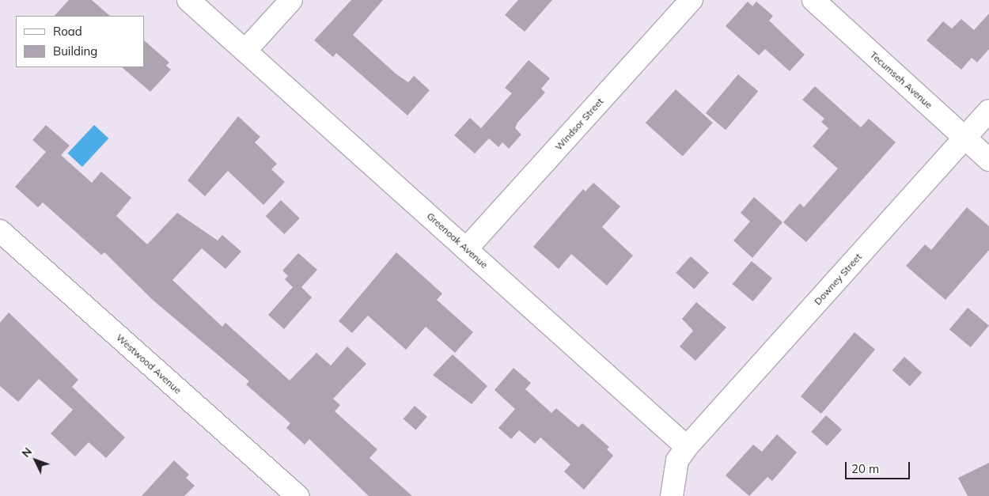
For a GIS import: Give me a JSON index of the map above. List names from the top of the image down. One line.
{"streets":{"street":["Tecumseh Avenue","Windsor Street","Greenoak Avenue","Downey Street","Westwood Avenue"]},"crossings":[["Tecumseh Avenue","Downey Street"],["Windsor Street","Greenoak Avenue"],["Greenoak Avenue","Downey Street"]],"legend":["Road","Building"],"scale_bar":"20 m","north":"top left"}
